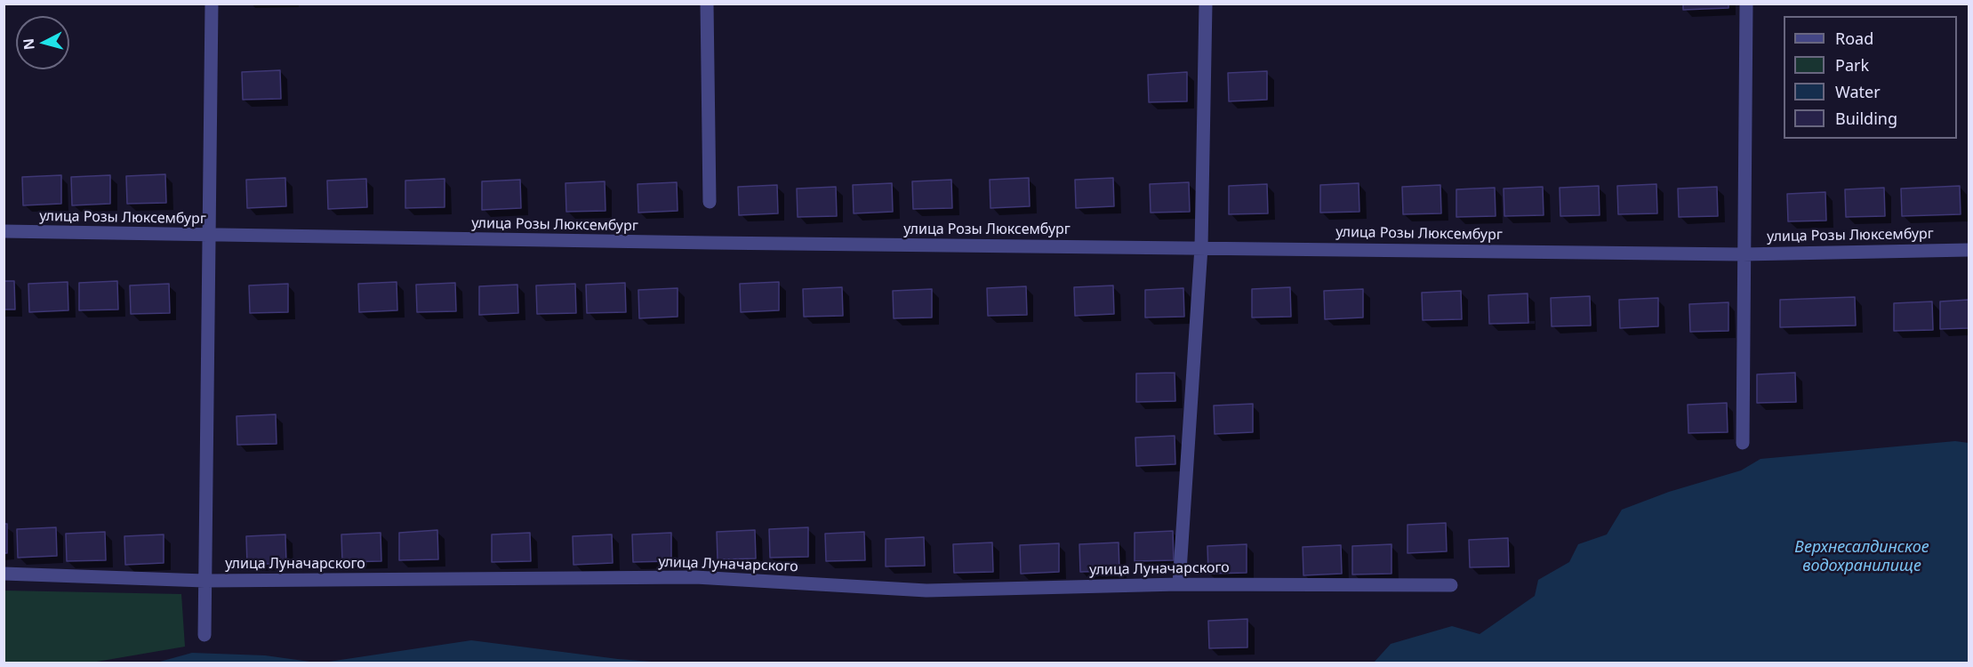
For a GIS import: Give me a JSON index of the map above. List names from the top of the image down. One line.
{"streets":{"street":["улица Розы Люксембург","улица Луначарского"]},"water":["Верхнесалдинское водохранилище"],"legend":["Road","Park","Water","Building"],"north":"left"}
